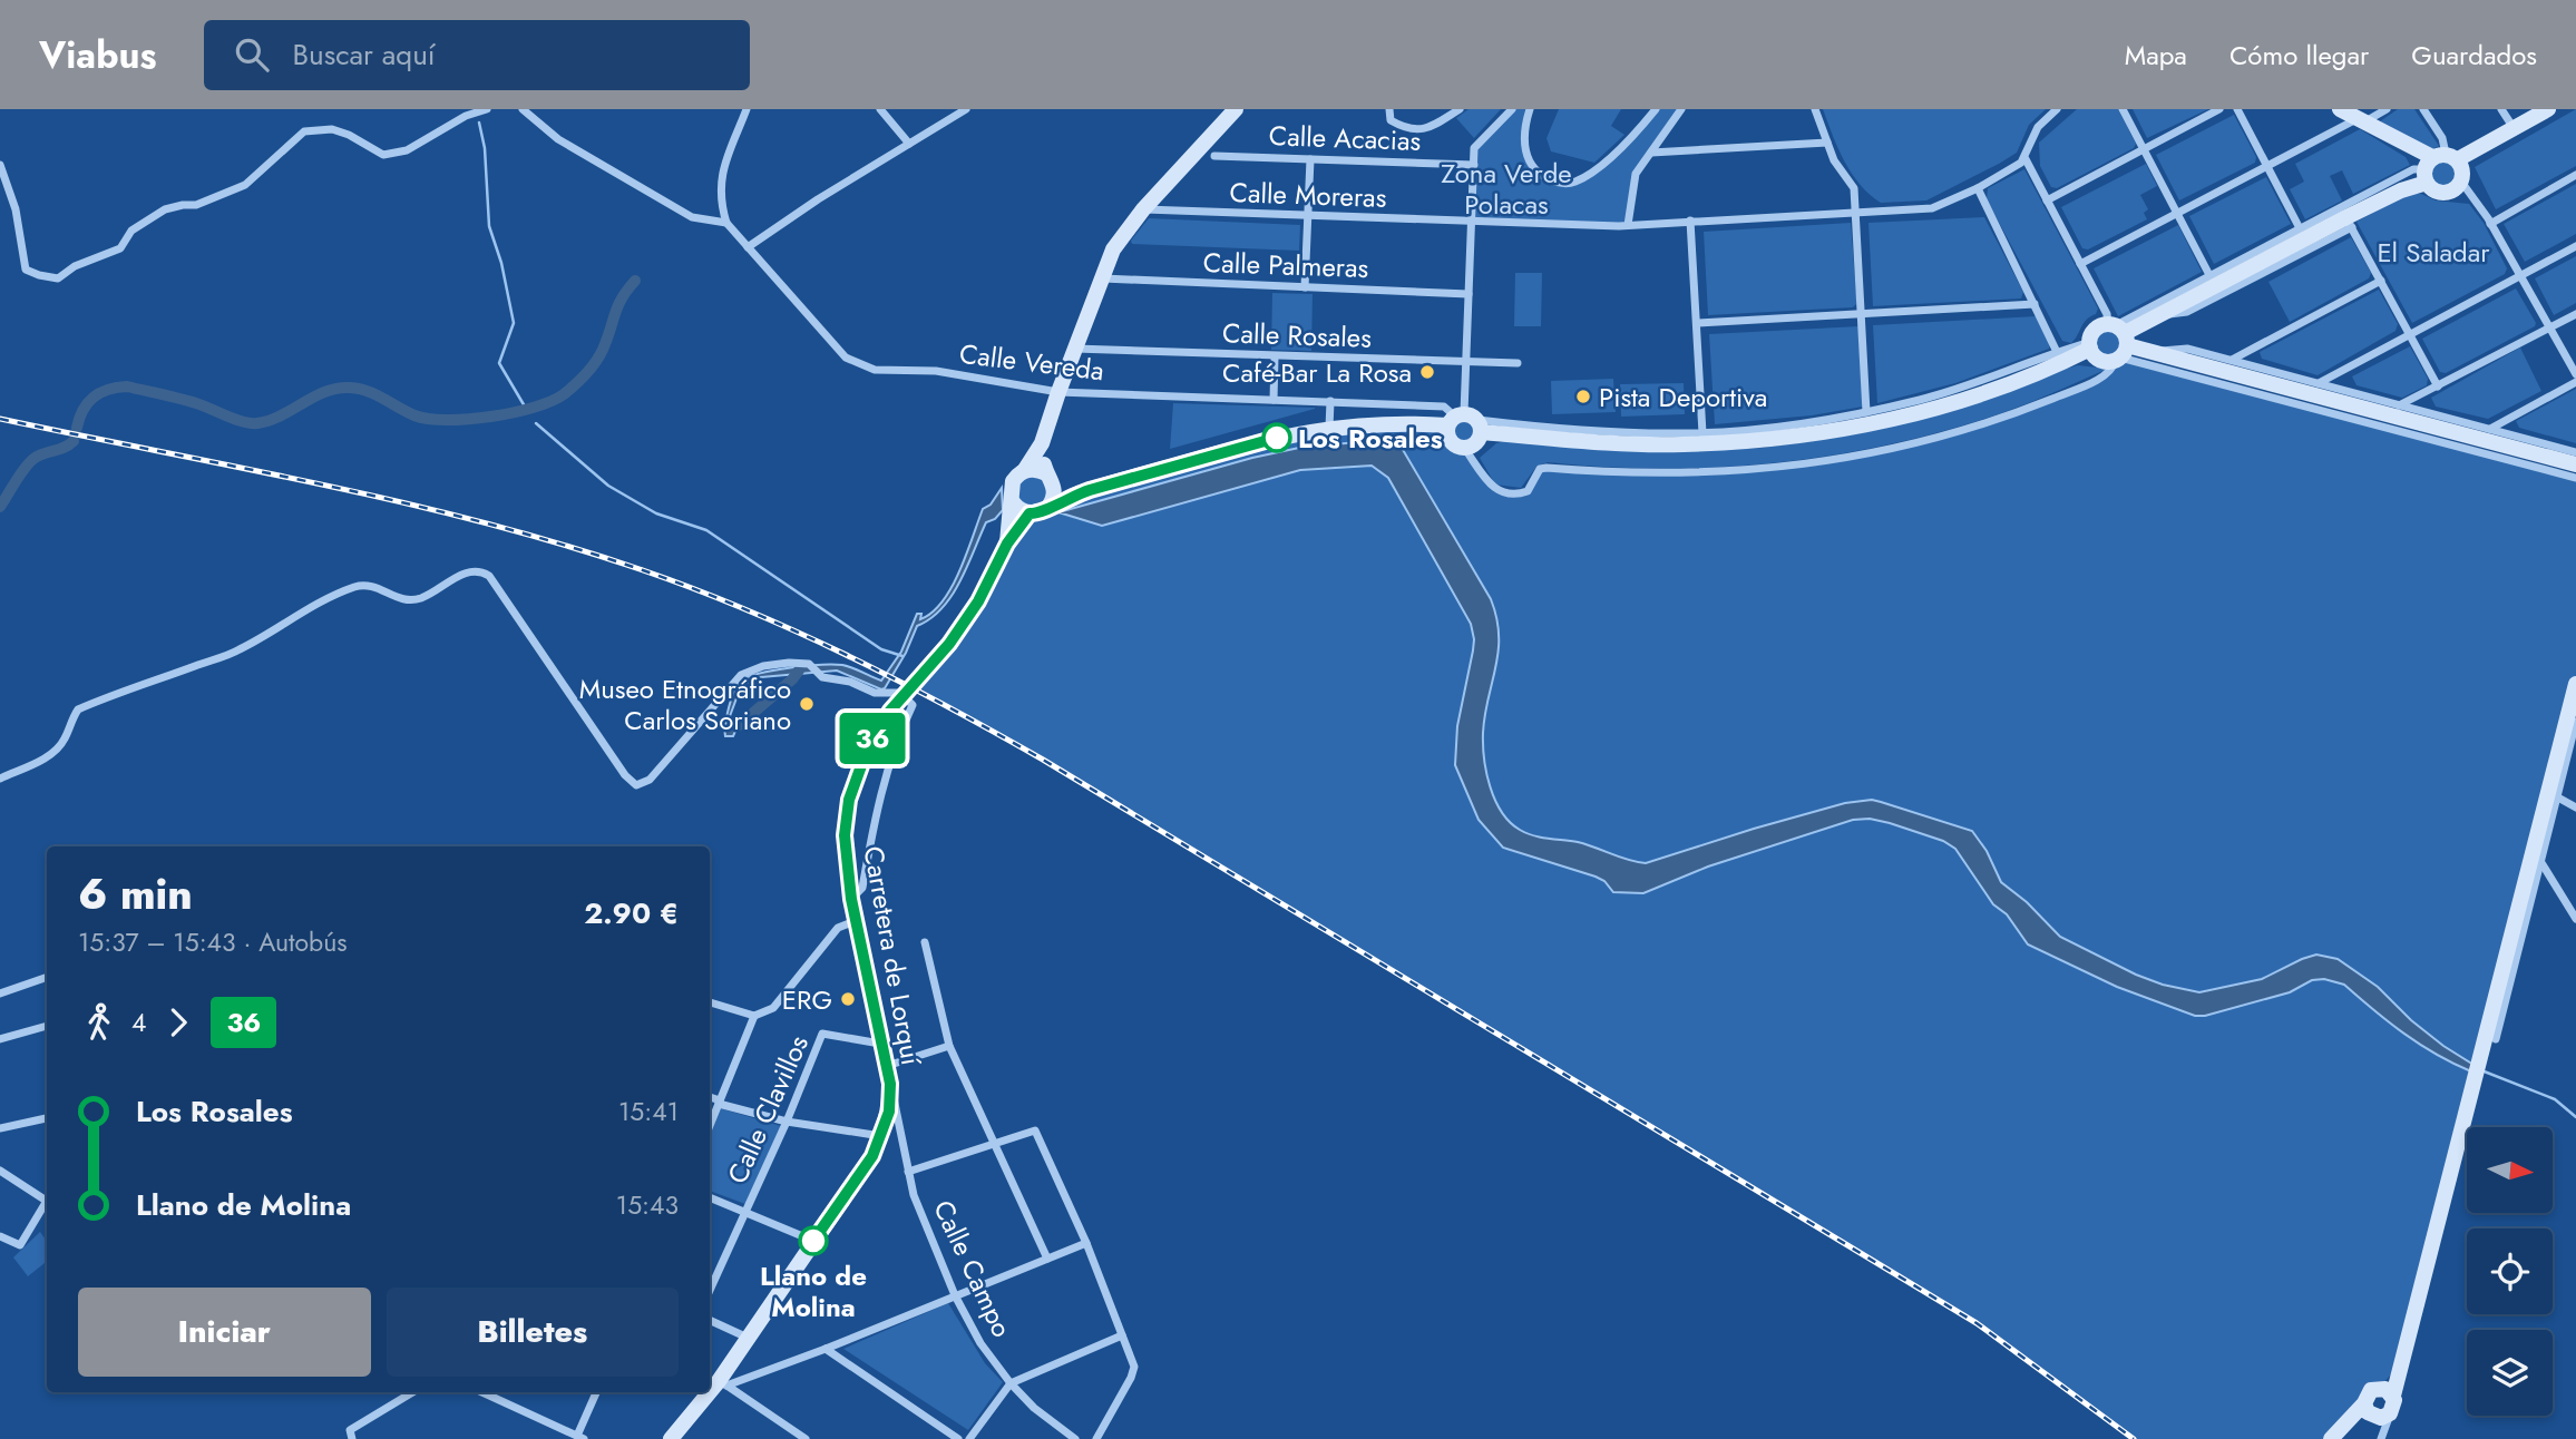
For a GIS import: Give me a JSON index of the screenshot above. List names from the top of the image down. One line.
{"streets":{"main road":["Carretera de Lorquí"],"street":["Calle Acacias","Calle Moreras","Calle Palmeras","Calle Rosales","Calle Vereda","Calle Clavillos","Calle Campo"]},"crossings":[["Carretera de Lorquí","Calle Clavillos"],["Carretera de Lorquí","Calle Campo"]],"parks":["Zona Verde Polacas","El Saladar"],"places":["Café-Bar La Rosa","Pista Deportiva","Los Rosales","Museo Etnográfico Carlos Soriano","ERG","Llano de Molina"],"lines":["bus line 36"],"north":"right","page":{"header":"Viabus","search":"Buscar aquí","nav":["Mapa","Cómo llegar","Guardados"],"on_map":"36","heading":["6 min","15:37 – 15:43 · Autobús","2.90 €"],"legs":["4","36"],"list":[{"name":"Los Rosales","value":"15:41"},{"name":"Llano de Molina","value":"15:43"}],"buttons":["Iniciar","Billetes"]}}
